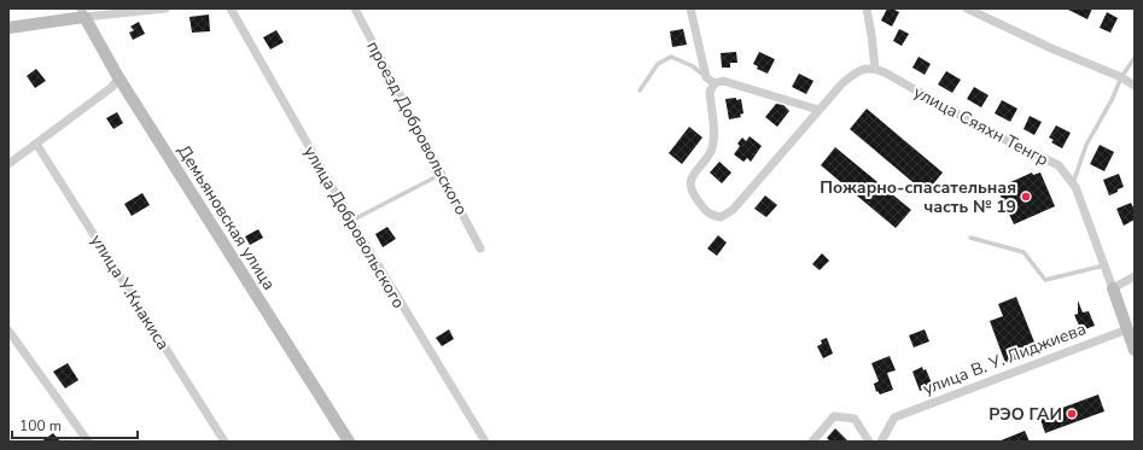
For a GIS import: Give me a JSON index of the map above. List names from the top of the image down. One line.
{"streets":{"street":["улица Сяяхн Тенгр","проезд Добровольского","Демьяновская улица","улица Добровольского","улица У.Кнакиса","улица В. У. Лиджиева"]},"places":["Пожарно-спасательная часть № 19","РЭО ГАИ"],"scale_bar":"100 m"}
